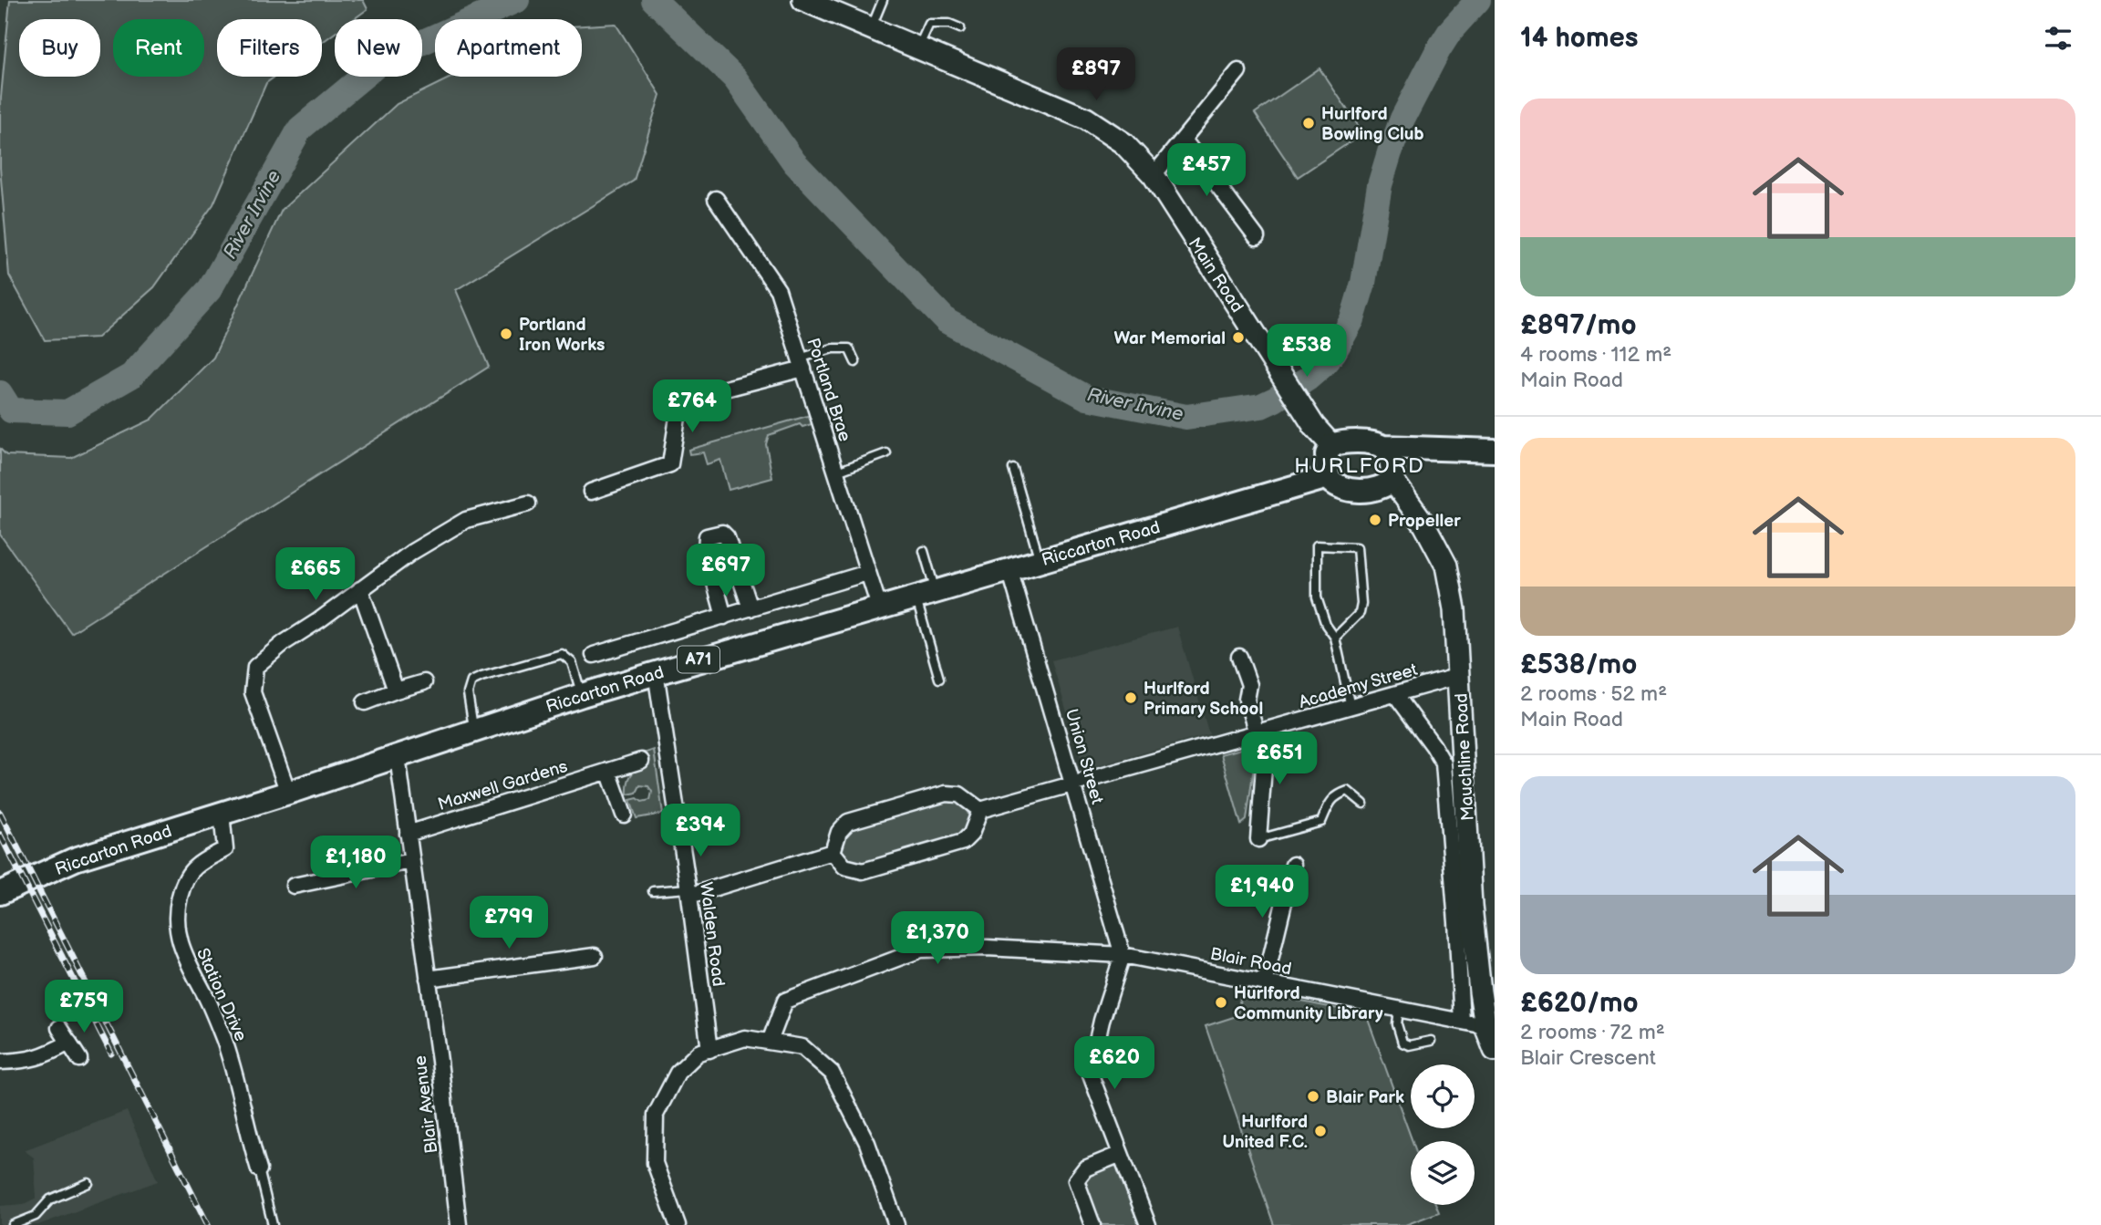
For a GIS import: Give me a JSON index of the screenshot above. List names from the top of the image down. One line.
{"streets":{"main road":["Main Road","Riccarton Road","A71","Mauchline Road"],"street":["Portland Brae","Academy Street","Union Street","Maxwell Gardens","Walden Road","Blair Road","Station Drive","Blair Avenue"]},"crossings":[["Main Road","Riccarton Road"],["Main Road","Mauchline Road"],["Portland Brae","Riccarton Road"],["Riccarton Road","Union Street"],["Riccarton Road","Mauchline Road"],["Riccarton Road","Walden Road"],["Riccarton Road","Station Drive"],["Riccarton Road","Blair Avenue"],["Academy Street","Union Street"],["Academy Street","Mauchline Road"],["Union Street","Blair Road"],["Mauchline Road","Blair Road"],["Maxwell Gardens","Blair Avenue"]],"districts":["HURLFORD"],"water":["River Irvine"],"places":["Hurlford Bowling Club","Portland Iron Works","War Memorial","Propeller","Hurlford Primary School","Hurlford Community Library","Blair Park","Hurlford United F.C."],"page":{"heading":"14 homes","chip":["Buy","Rent","Filters","New","Apartment"],"price":["£897","£457","£538","£764","£697","£665","£651","£394","£1,180","£1,940","£799","£1,370","£759","£620"],"list":[{"name":"£897/mo","note":"4 rooms · 112 m² · Main Road"},{"name":"£538/mo","note":"2 rooms · 52 m² · Main Road"},{"name":"£620/mo","note":"2 rooms · 72 m² · Blair Crescent"}]}}
